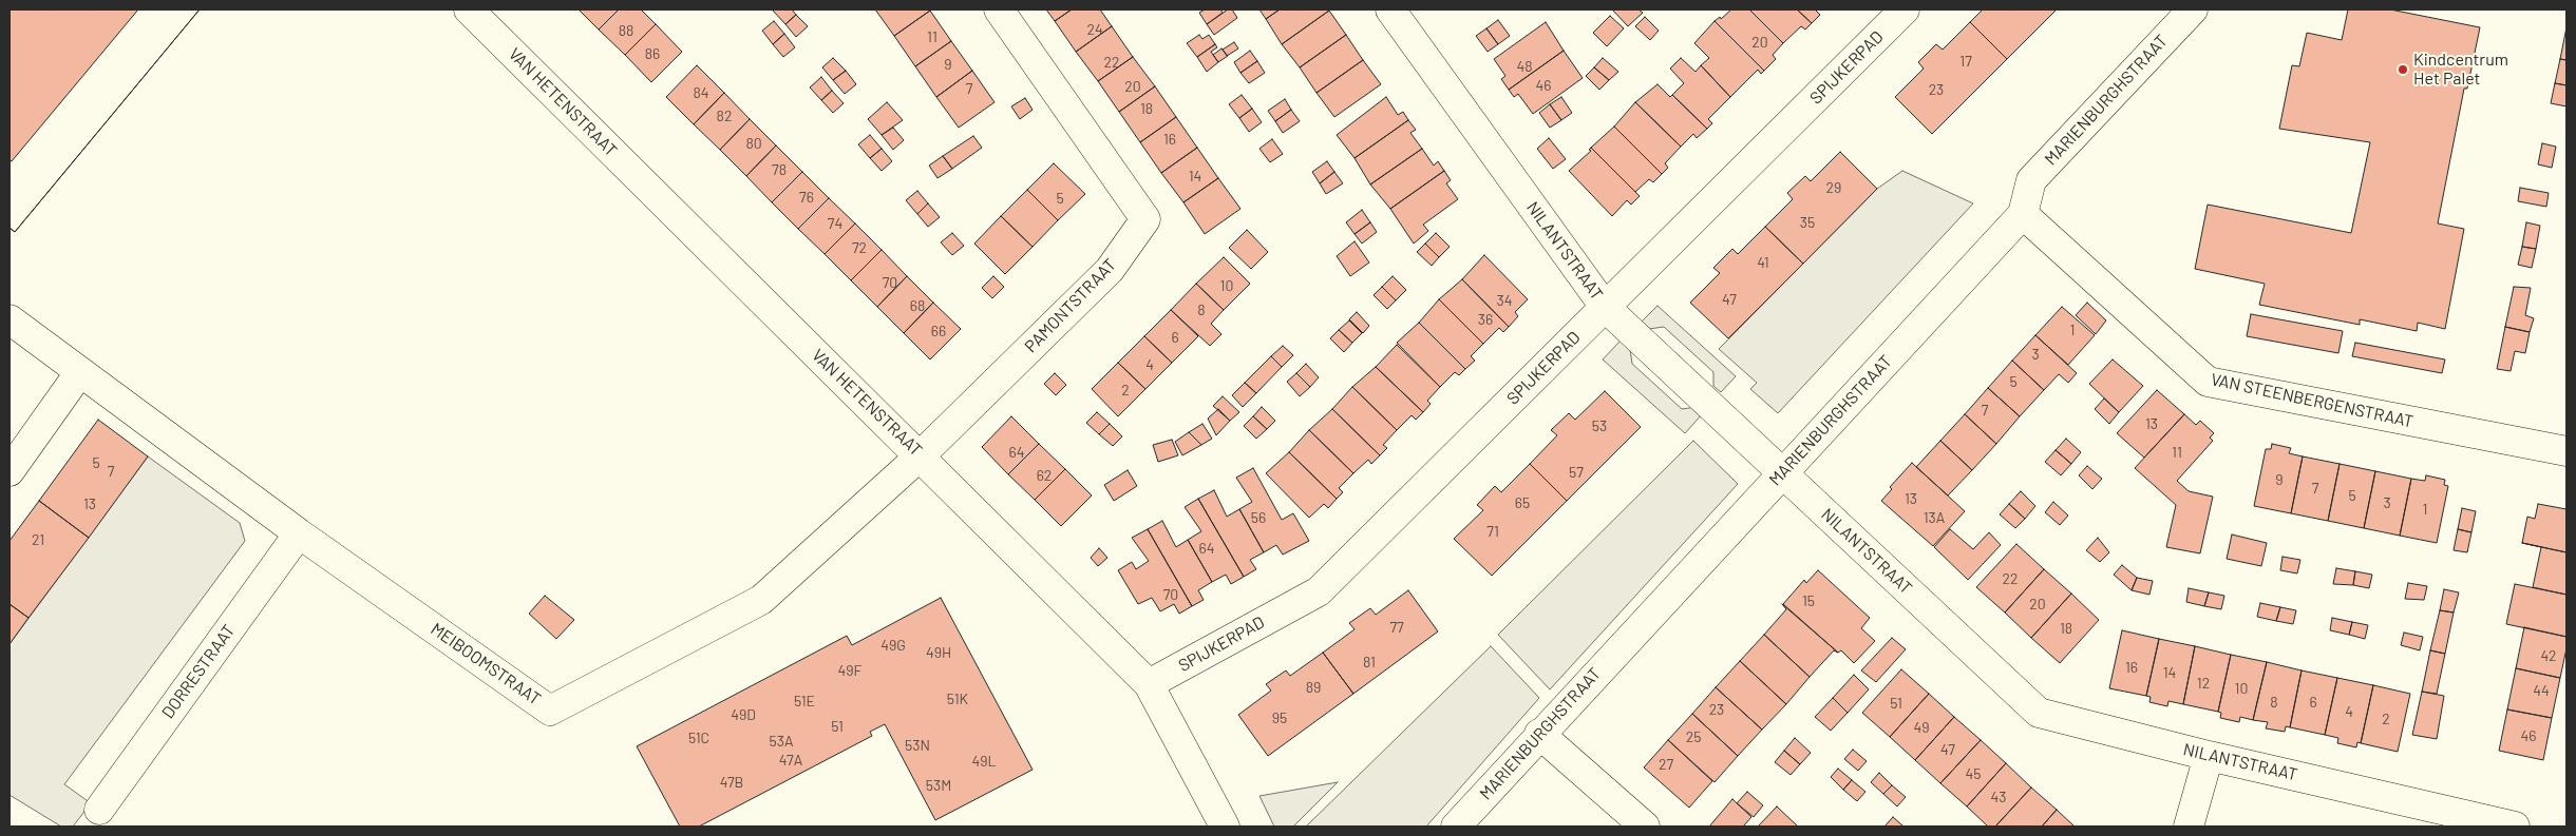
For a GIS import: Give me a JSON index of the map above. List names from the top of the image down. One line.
{"streets":{"street":["SPIJKERPAD","MARIENBURGHSTRAAT","VAN HETENSTRAAT","NILANTSTRAAT","PAMONTSTRAAT","VAN STEENBERGENSTRAAT","MEIBOOMSTRAAT","DORRESTRAAT"]},"crossings":[["SPIJKERPAD","VAN HETENSTRAAT"],["SPIJKERPAD","NILANTSTRAAT"],["MARIENBURGHSTRAAT","NILANTSTRAAT"],["MARIENBURGHSTRAAT","VAN STEENBERGENSTRAAT"],["VAN HETENSTRAAT","PAMONTSTRAAT"],["VAN HETENSTRAAT","MEIBOOMSTRAAT"],["PAMONTSTRAAT","MEIBOOMSTRAAT"],["MEIBOOMSTRAAT","DORRESTRAAT"]],"places":["Kindcentrum Het Palet"],"house_numbers":["24","88","11","20","86","17","22","9","48","46","20","7","23","84","18","82","16","80","78","14","29","76","5","35","74","72","41","70","10","47","34","68","8","36","1","66","6","3","4","5","2","7","13","53","64","11","5","7","57","62","9","7","5","13","65","3","13","1","56","13A","71","21","64","22","70","15","20","77","18","49G","49H","42","81","16","49F","14","12","89","10","44","51K","51E","8","6","51","23","4","49D","95","2","51","49","46","25","51C","53A","53N","47","47A","49L","27","45","47B","53M","43"]}
